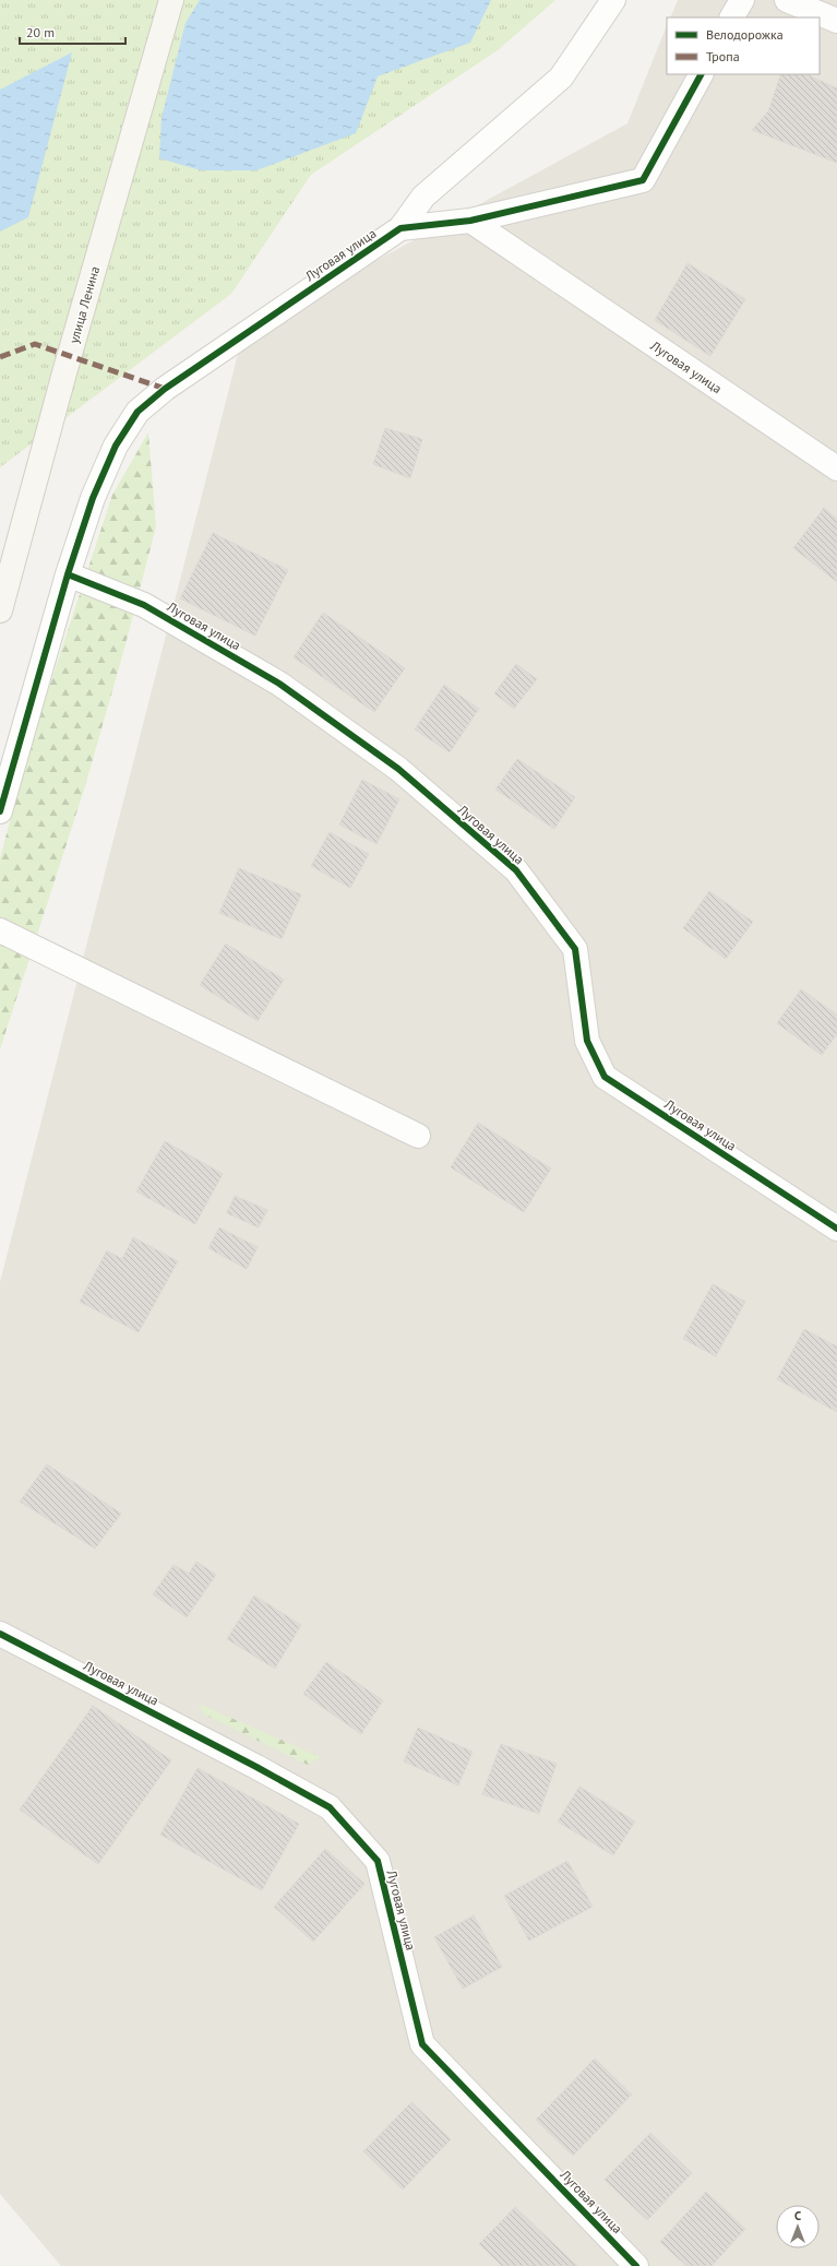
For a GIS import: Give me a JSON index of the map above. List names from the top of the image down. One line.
{"streets":{"main road":["улица Ленина"],"street":["Луговая улица"]},"legend":["Велодорожка","Тропа"],"scale_bar":"20 m","north":"top"}
